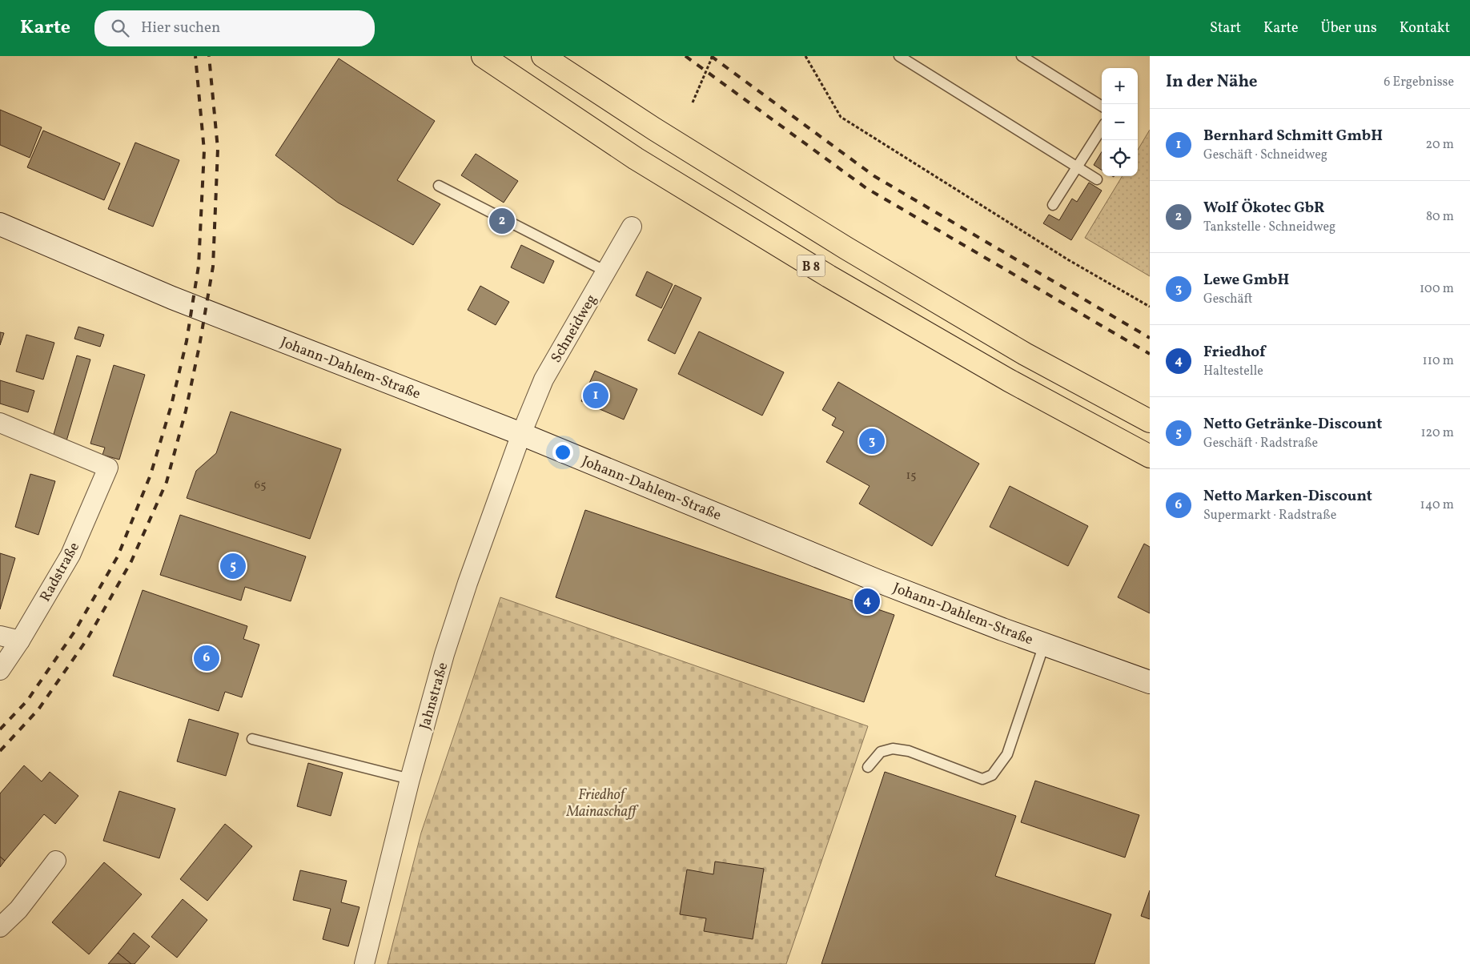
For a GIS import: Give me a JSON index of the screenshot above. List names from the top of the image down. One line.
{"streets":{"highway":["B 8"],"street":["Schneidweg","Johann-Dahlem-Straße","Radstraße","Jahnstraße"]},"crossings":[["Schneidweg","Johann-Dahlem-Straße"],["Schneidweg","Jahnstraße"],["Johann-Dahlem-Straße","Jahnstraße"]],"parks":["Friedhof Mainaschaff"],"house_numbers":["15","65"],"page":{"header":"Karte","search":"Hier suchen","nav":["Start","Karte","Über uns","Kontakt"],"heading":["In der Nähe","6 Ergebnisse"],"map_buttons":["+","−"],"list":[{"mark":"1","name":"Bernhard Schmitt GmbH","note":"Geschäft · Schneidweg","value":"20 m"},{"mark":"2","name":"Wolf Ökotec GbR","note":"Tankstelle · Schneidweg","value":"80 m"},{"mark":"3","name":"Lewe GmbH","note":"Geschäft","value":"100 m"},{"mark":"4","name":"Friedhof","note":"Haltestelle","value":"110 m"},{"mark":"5","name":"Netto Getränke-Discount","note":"Geschäft · Radstraße","value":"120 m"},{"mark":"6","name":"Netto Marken-Discount","note":"Supermarkt · Radstraße","value":"140 m"}],"pins":["2","1","3","5","4","6"]}}
